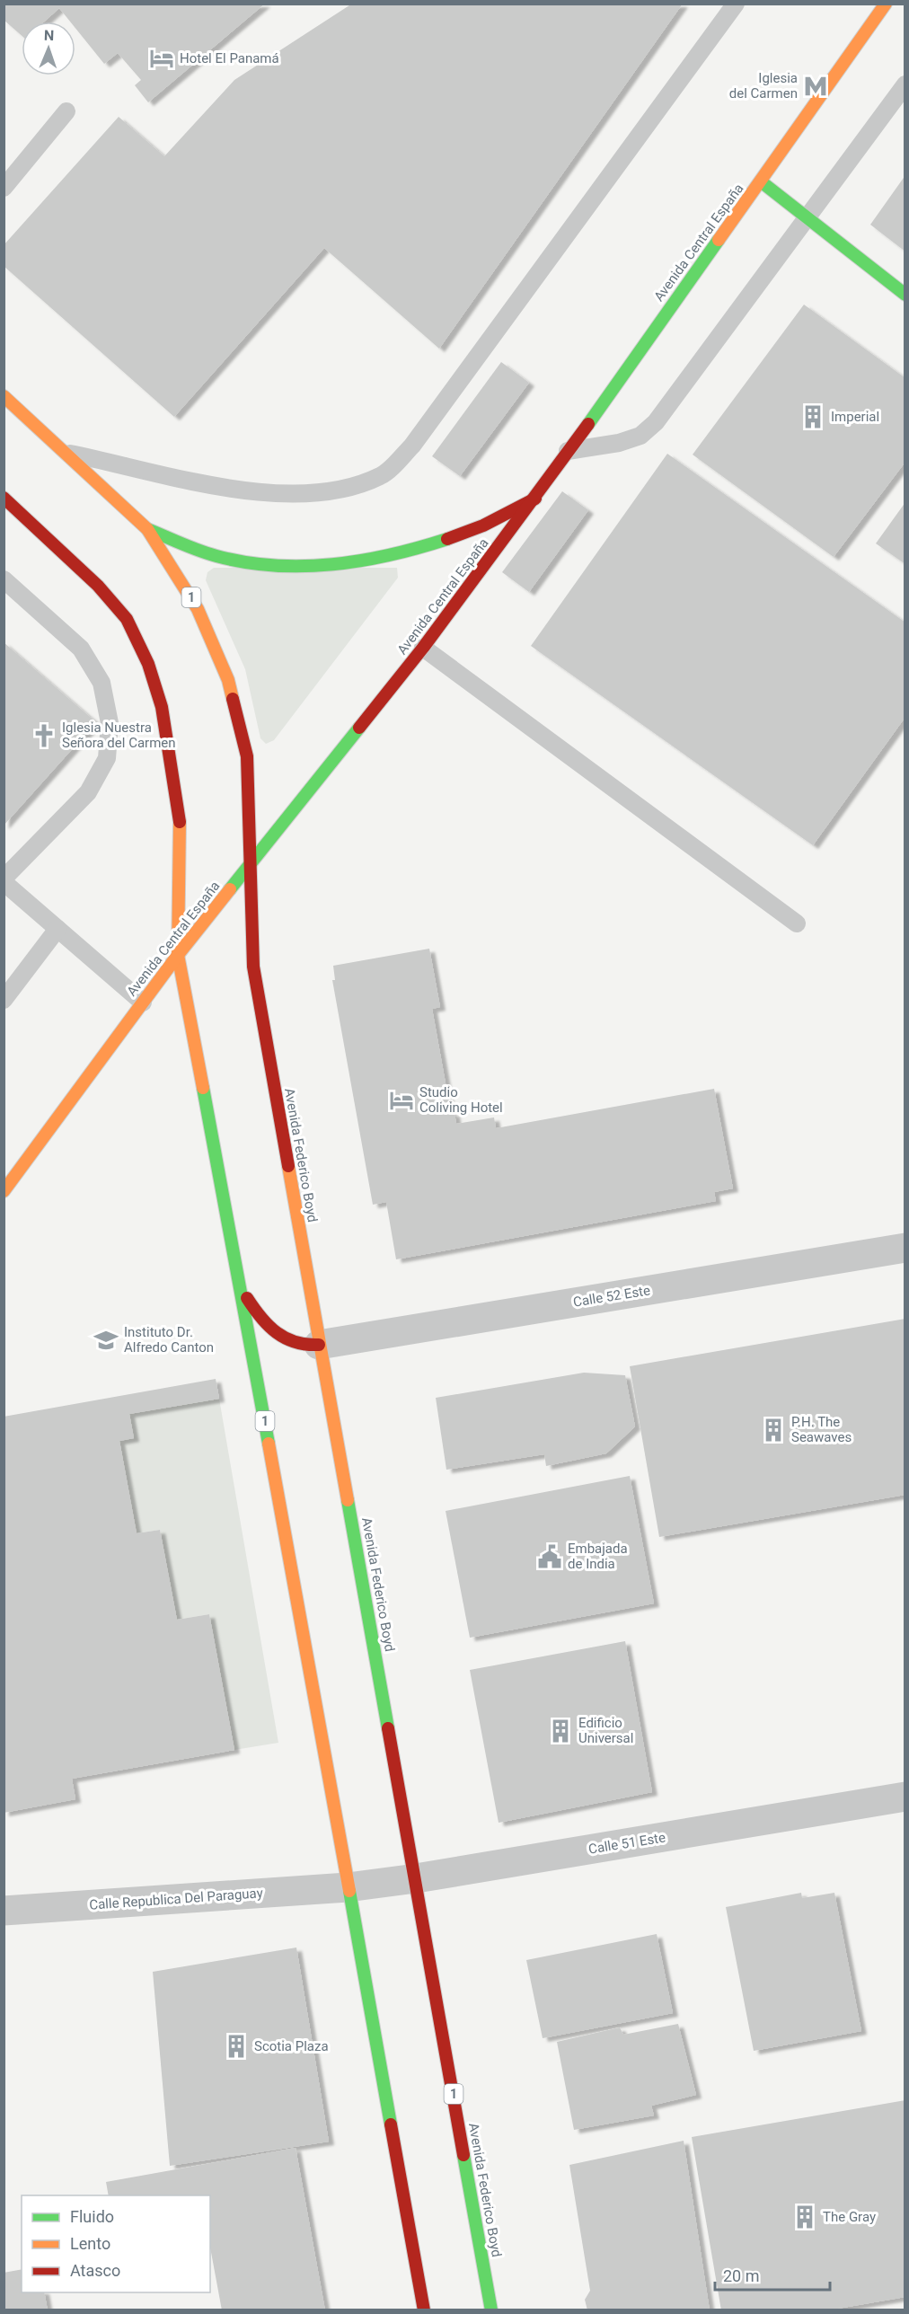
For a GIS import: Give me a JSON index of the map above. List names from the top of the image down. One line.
{"streets":{"main road":["Avenida Central España","1","Avenida Federico Boyd"],"street":["Calle 52 Este","Calle 51 Este","Calle Republica Del Paraguay"]},"crossings":[["Avenida Central España","1"],["Avenida Central España","Avenida Federico Boyd"],["1","Avenida Federico Boyd"],["1","Calle 51 Este"],["1","Calle Republica Del Paraguay"],["Avenida Federico Boyd","Calle 52 Este"],["Avenida Federico Boyd","Calle 51 Este"],["Calle 51 Este","Calle Republica Del Paraguay"]],"places":{"hotel":["Hotel El Panamá","Studio Coliving Hotel"],"metro station":["Iglesia del Carmen"],"building":["Imperial","P.H. The Seawaves","Edificio Universal","Scotia Plaza","The Gray"],"church":["Iglesia Nuestra Señora del Carmen"],"school or university":["Instituto Dr. Alfredo Canton"],"public building":["Embajada de India"]},"legend":["Fluido","Lento","Atasco"],"scale_bar":"20 m","north":"top"}
